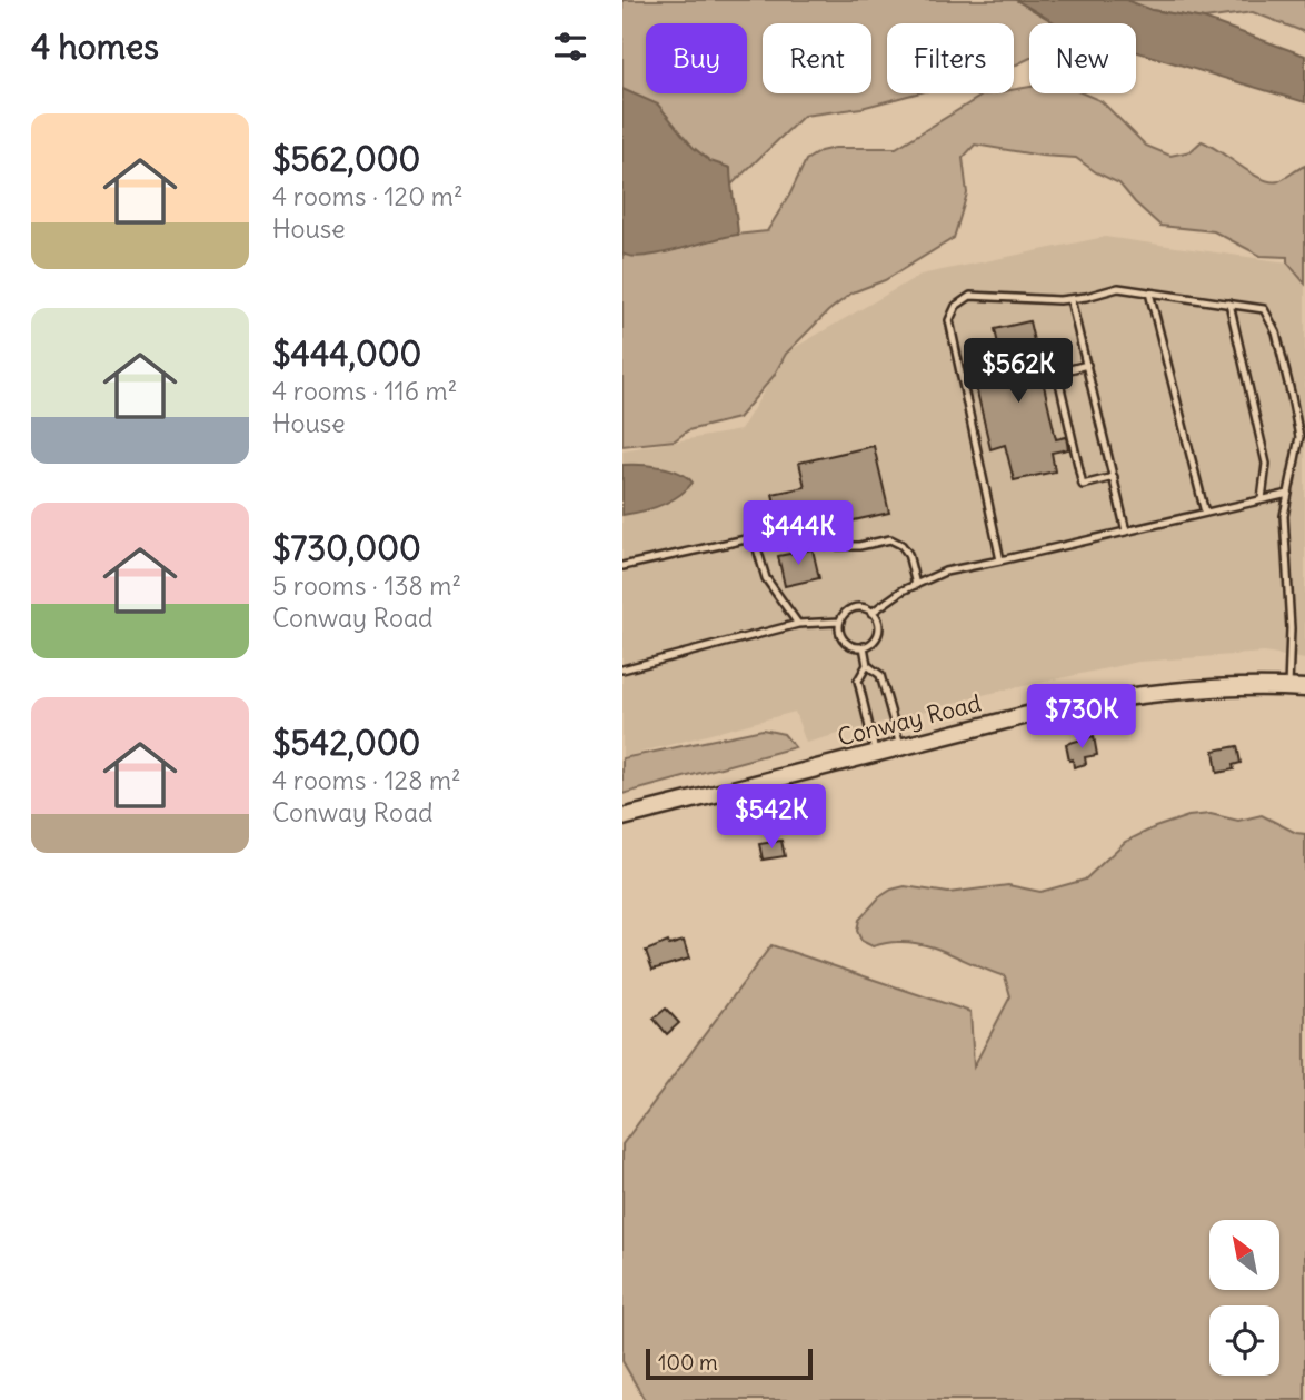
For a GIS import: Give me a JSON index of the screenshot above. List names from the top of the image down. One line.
{"streets":{"street":["Conway Road"]},"scale_bar":"100 m","north":"top left","page":{"heading":"4 homes","chip":["Buy","Rent","Filters","New"],"list":[{"name":"$562,000","note":"4 rooms · 120 m² · House"},{"name":"$444,000","note":"4 rooms · 116 m² · House"},{"name":"$730,000","note":"5 rooms · 138 m² · Conway Road"},{"name":"$542,000","note":"4 rooms · 128 m² · Conway Road"}],"price":["$562K","$444K","$730K","$542K"],"scale":"100 m"}}
